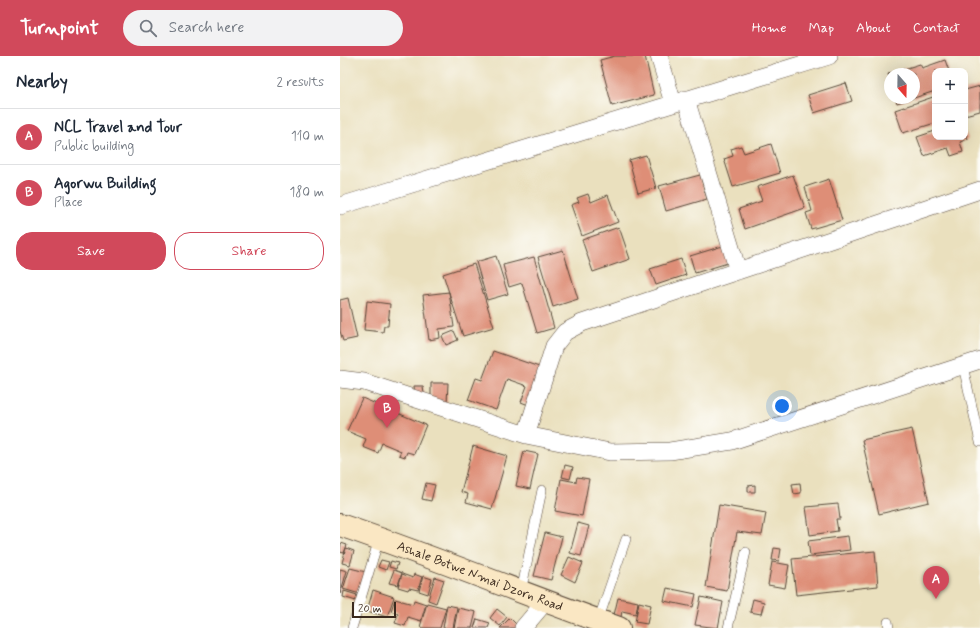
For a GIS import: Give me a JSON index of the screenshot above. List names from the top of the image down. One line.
{"streets":{"main road":["Ashale Botwe Nmai Dzorn Road"]},"scale_bar":"20 m","north":"bottom","page":{"header":"Turnpoint","search":"Search here","nav":["Home","Map","About","Contact"],"heading":["Nearby","2 results"],"map_buttons":["+","−"],"list":[{"mark":"A","name":"NCL Travel and Tour","note":"Public building","value":"110 m"},{"mark":"B","name":"Agorwu Building","note":"Place","value":"180 m"}],"buttons":["Save","Share"],"pins":["B","A"],"scale":"20 m"}}
